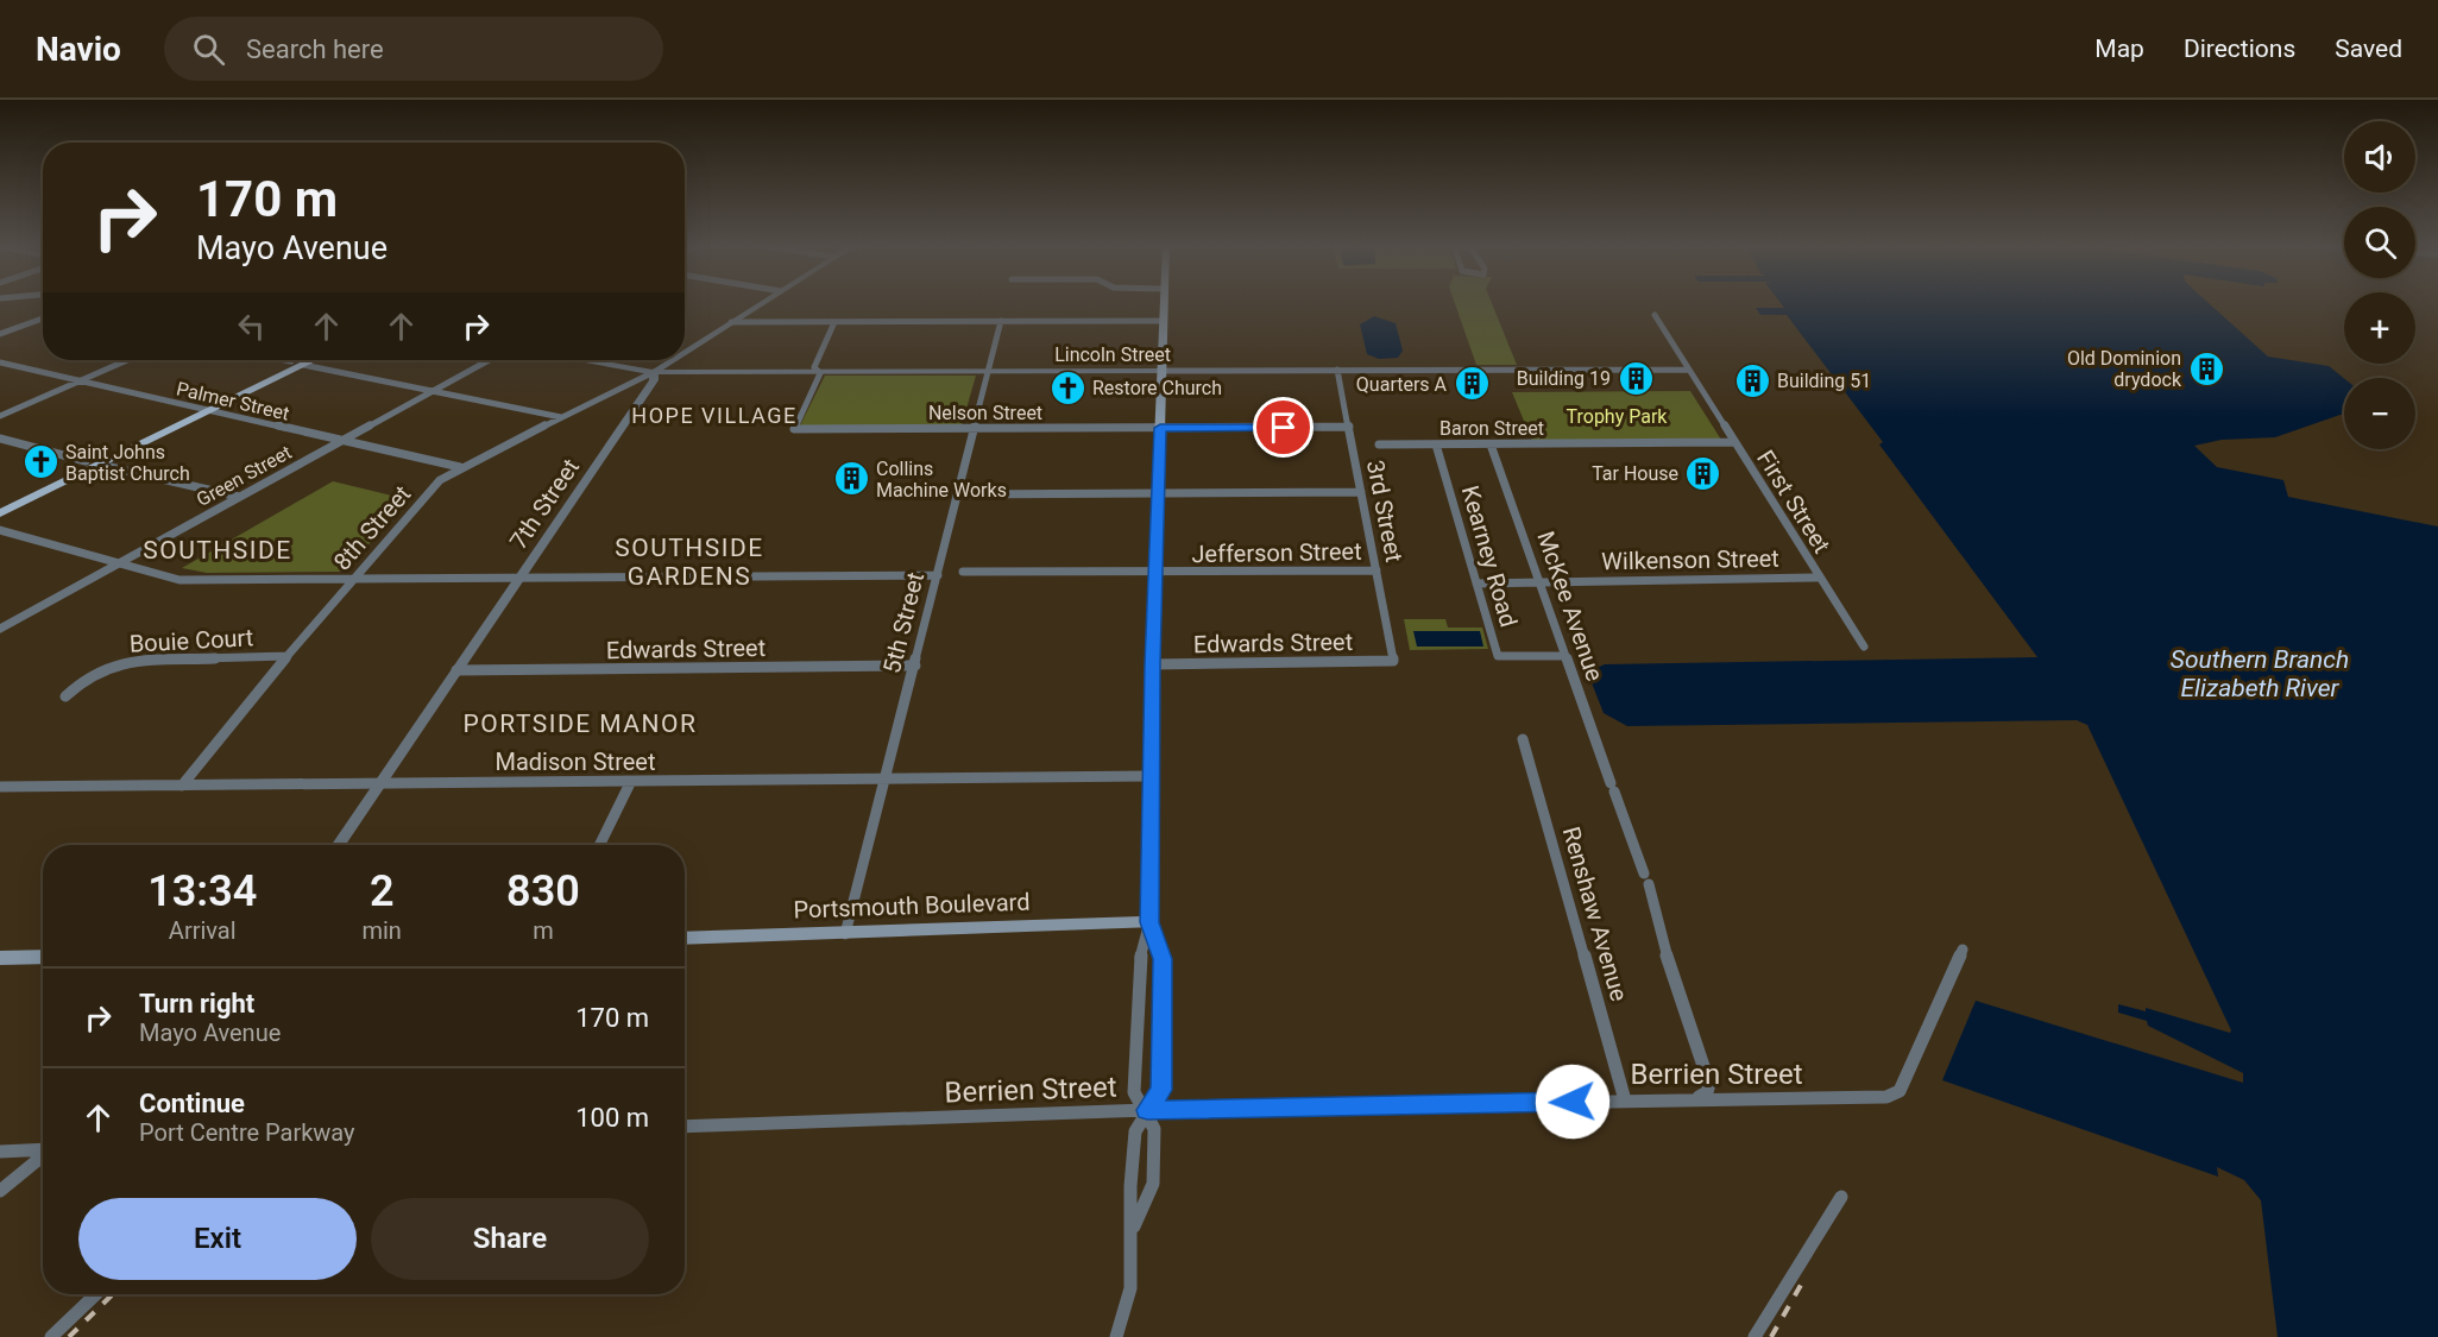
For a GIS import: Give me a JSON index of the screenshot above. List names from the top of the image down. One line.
{"streets":{"main road":["Portsmouth Boulevard"],"street":["Lincoln Street","Palmer Street","Nelson Street","Baron Street","Green Street","First Street","7th Street","3rd Street","8th Street","Jefferson Street","Kearney Road","Wilkenson Street","McKee Avenue","5th Street","Bouie Court","Edwards Street","Madison Street","Renshaw Avenue","Berrien Street"]},"crossings":[["Lincoln Street","Nelson Street"],["Lincoln Street","First Street"],["Lincoln Street","7th Street"],["Lincoln Street","3rd Street"],["Lincoln Street","8th Street"],["Lincoln Street","5th Street"],["Palmer Street","Green Street"],["Palmer Street","8th Street"],["Nelson Street","3rd Street"],["Nelson Street","5th Street"],["Baron Street","First Street"],["Baron Street","Kearney Road"],["Baron Street","McKee Avenue"],["First Street","Wilkenson Street"],["7th Street","8th Street"],["7th Street","Edwards Street"],["7th Street","Madison Street"],["3rd Street","Jefferson Street"],["3rd Street","Edwards Street"],["8th Street","Bouie Court"],["8th Street","Madison Street"],["Kearney Road","Wilkenson Street"],["Kearney Road","McKee Avenue"],["Wilkenson Street","McKee Avenue"],["McKee Avenue","Berrien Street"],["5th Street","Edwards Street"],["5th Street","Madison Street"],["5th Street","Portsmouth Boulevard"],["Renshaw Avenue","Berrien Street"]],"districts":["HOPE VILLAGE","SOUTHSIDE GARDENS","SOUTHSIDE","PORTSIDE MANOR"],"water":["Southern Branch Elizabeth River"],"parks":["Trophy Park"],"places":{"building":["Old Dominion drydock","Building 19","Building 51","Quarters A","Tar House","Collins Machine Works"],"church":["Restore Church","Saint Johns Baptist Church"]},"page":{"header":"Navio","search":"Search here","nav":["Map","Directions","Saved"],"map_buttons":["+","−"],"turn":["170 m","Mayo Avenue"],"eta":["13:34","Arrival","2","min","830","m"],"list":[{"name":"Turn right","note":"Mayo Avenue","value":"170 m"},{"name":"Continue","note":"Port Centre Parkway","value":"100 m"}],"buttons":["Exit","Share"]}}
